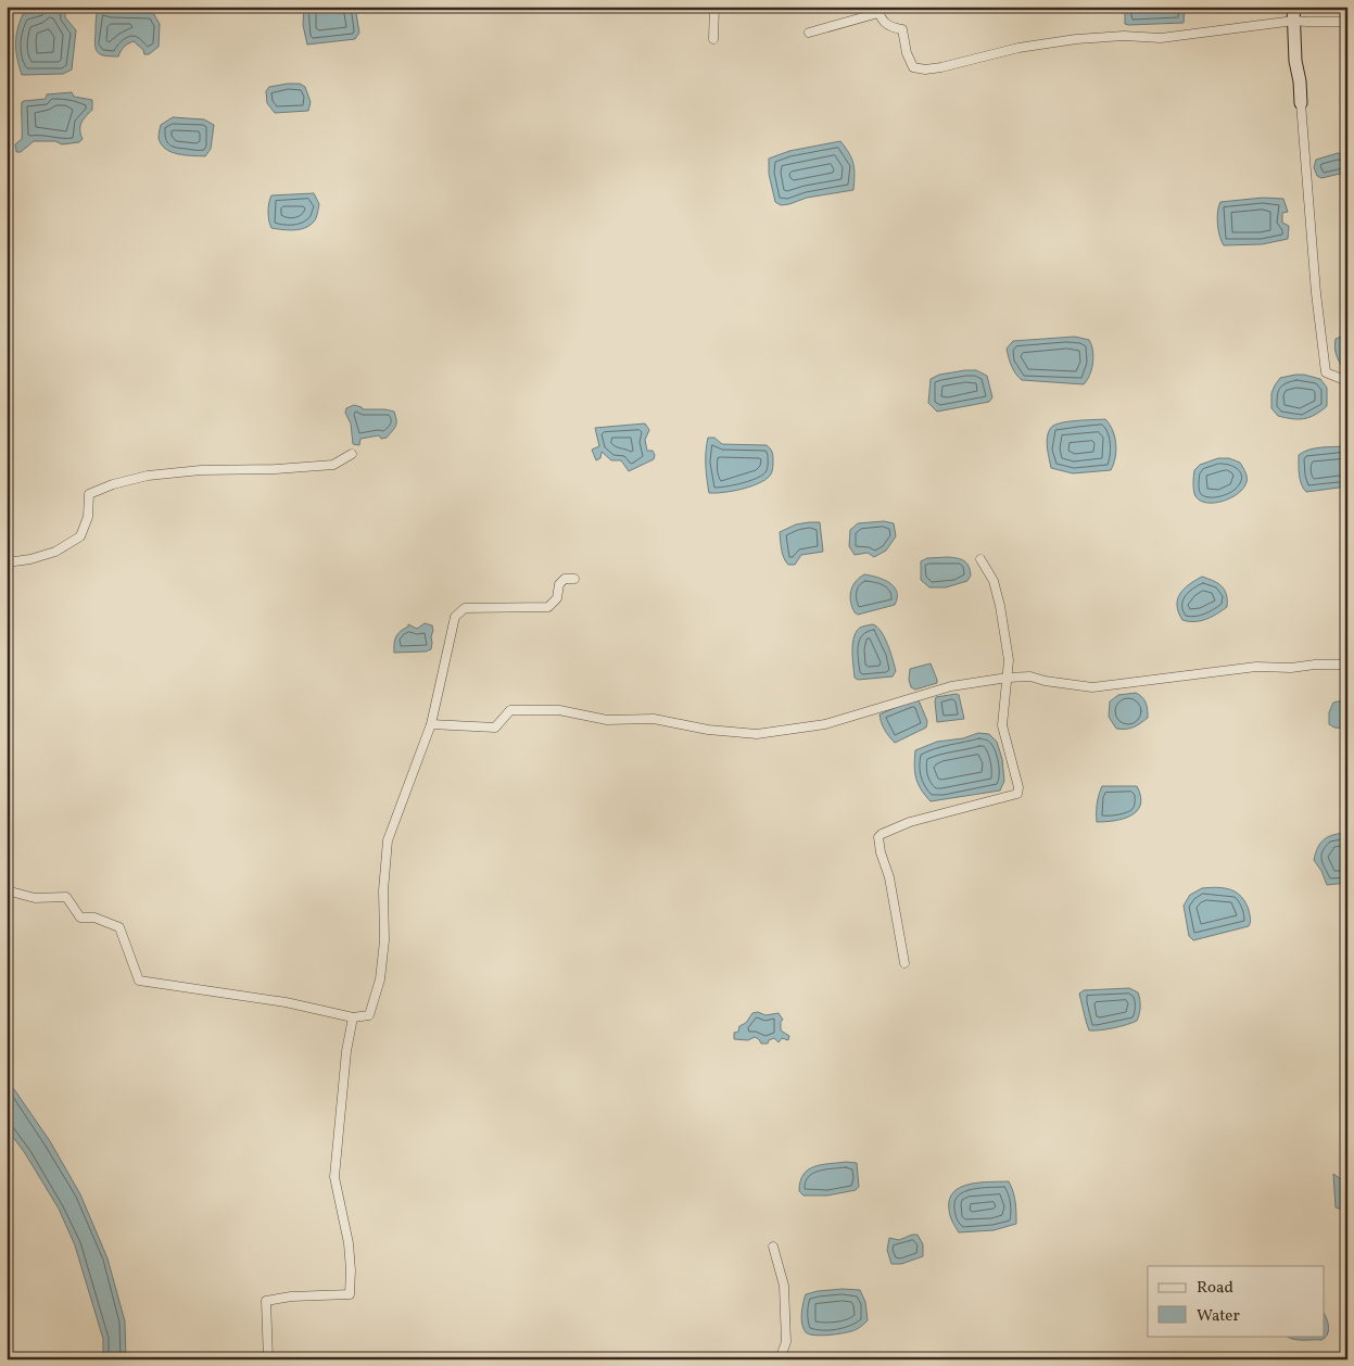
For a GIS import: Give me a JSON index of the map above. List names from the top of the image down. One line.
{"legend":["Road","Water"]}
